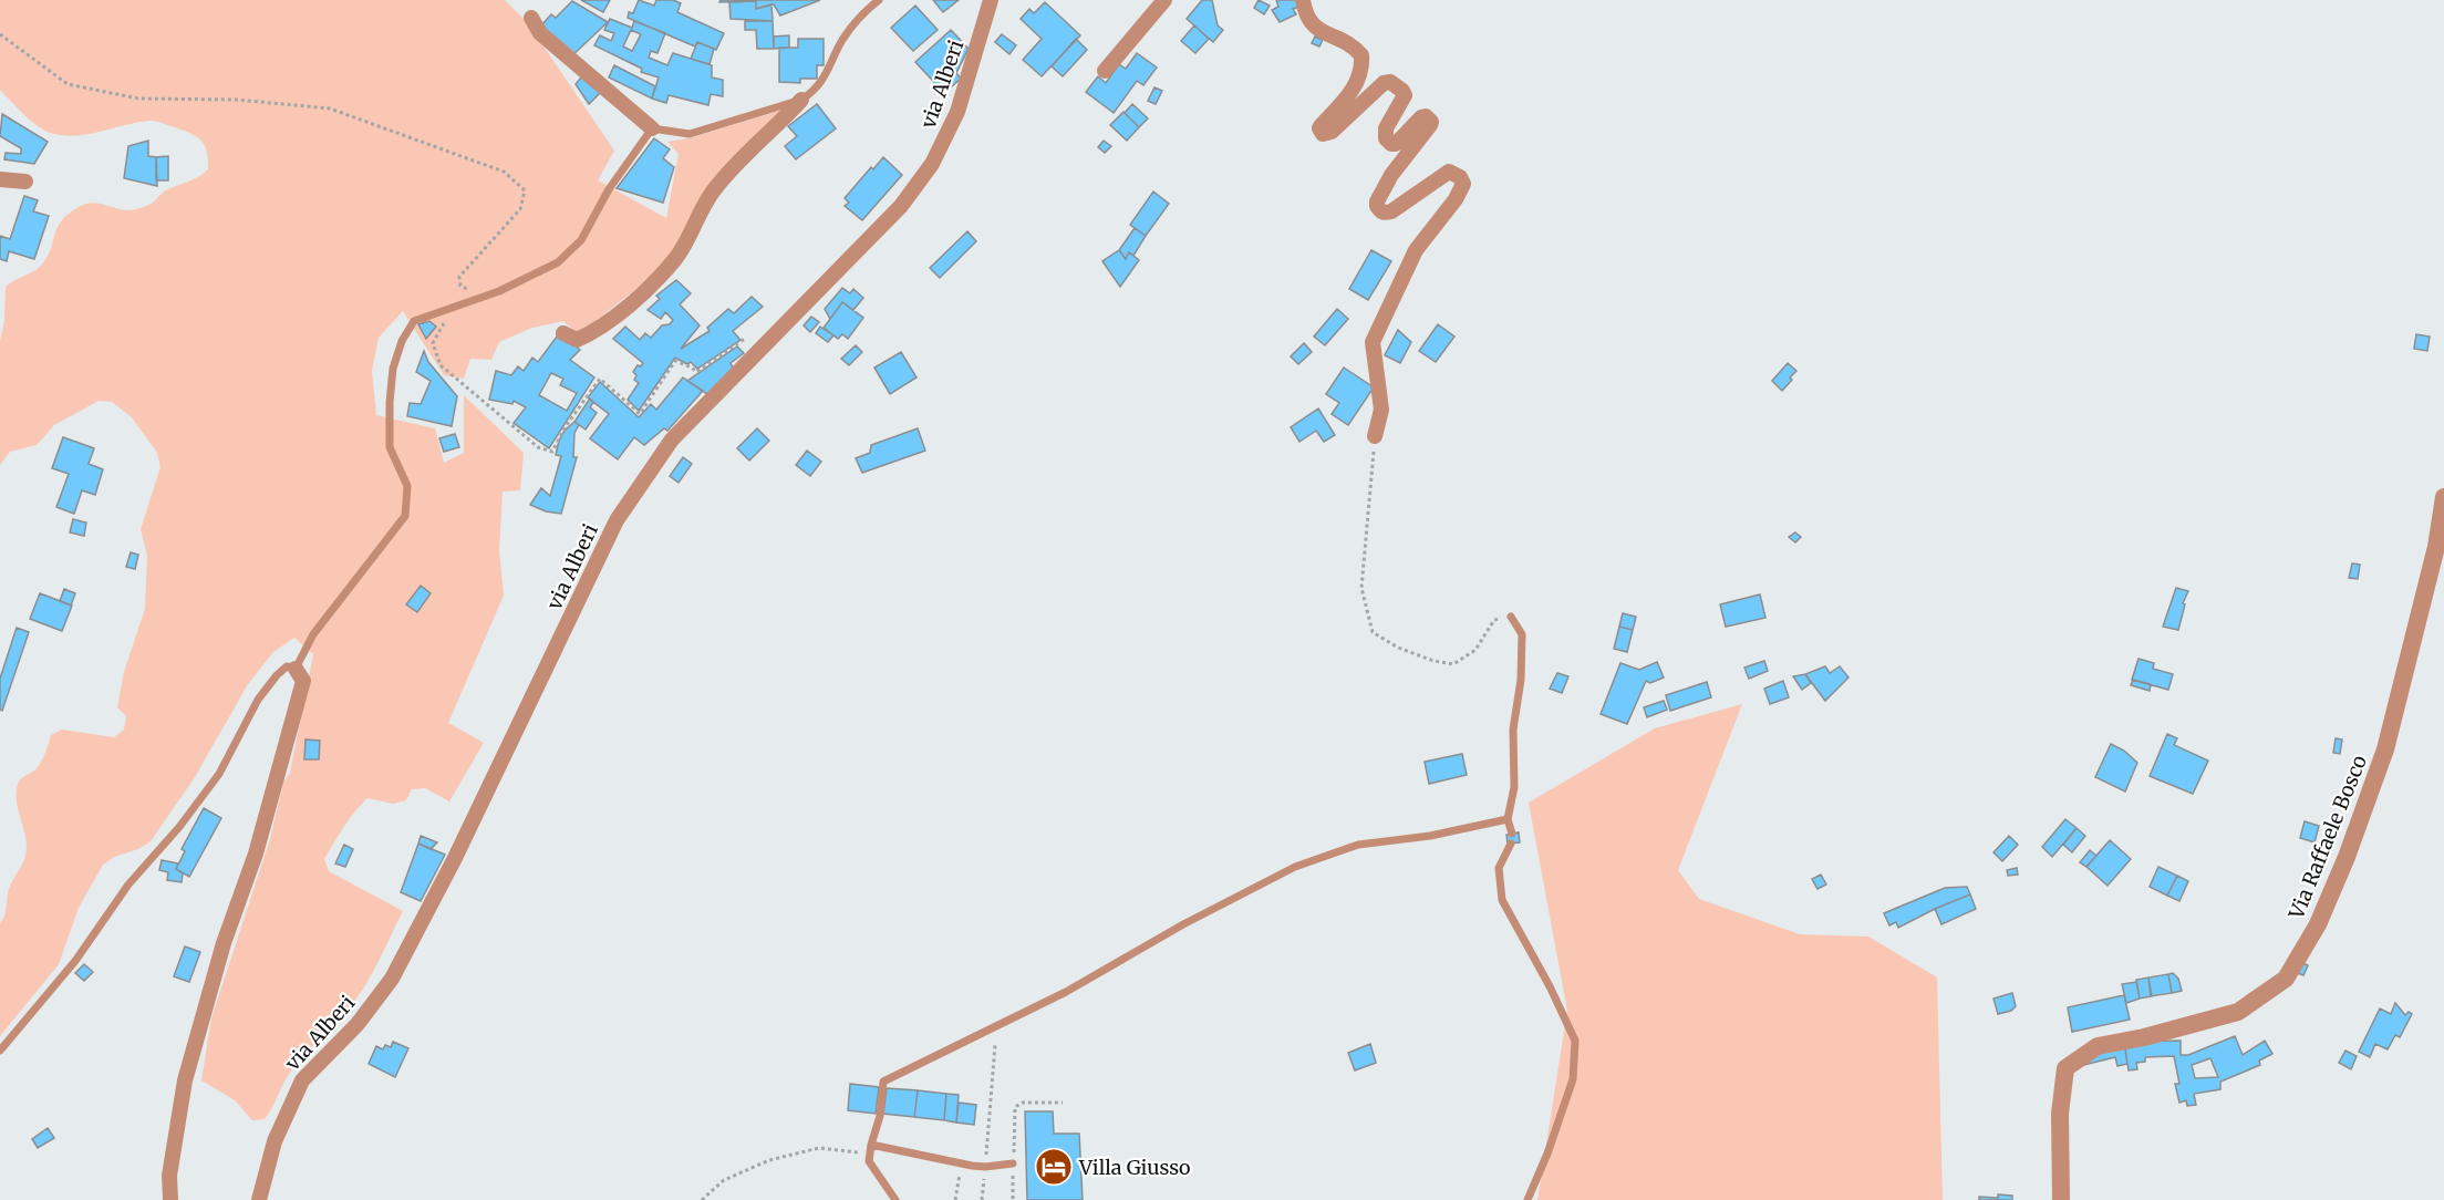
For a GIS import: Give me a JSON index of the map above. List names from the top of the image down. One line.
{"streets":{"street":["via Alberi","Via Raffaele Bosco"]},"places":{"hotel":["Villa Giusso"]}}
